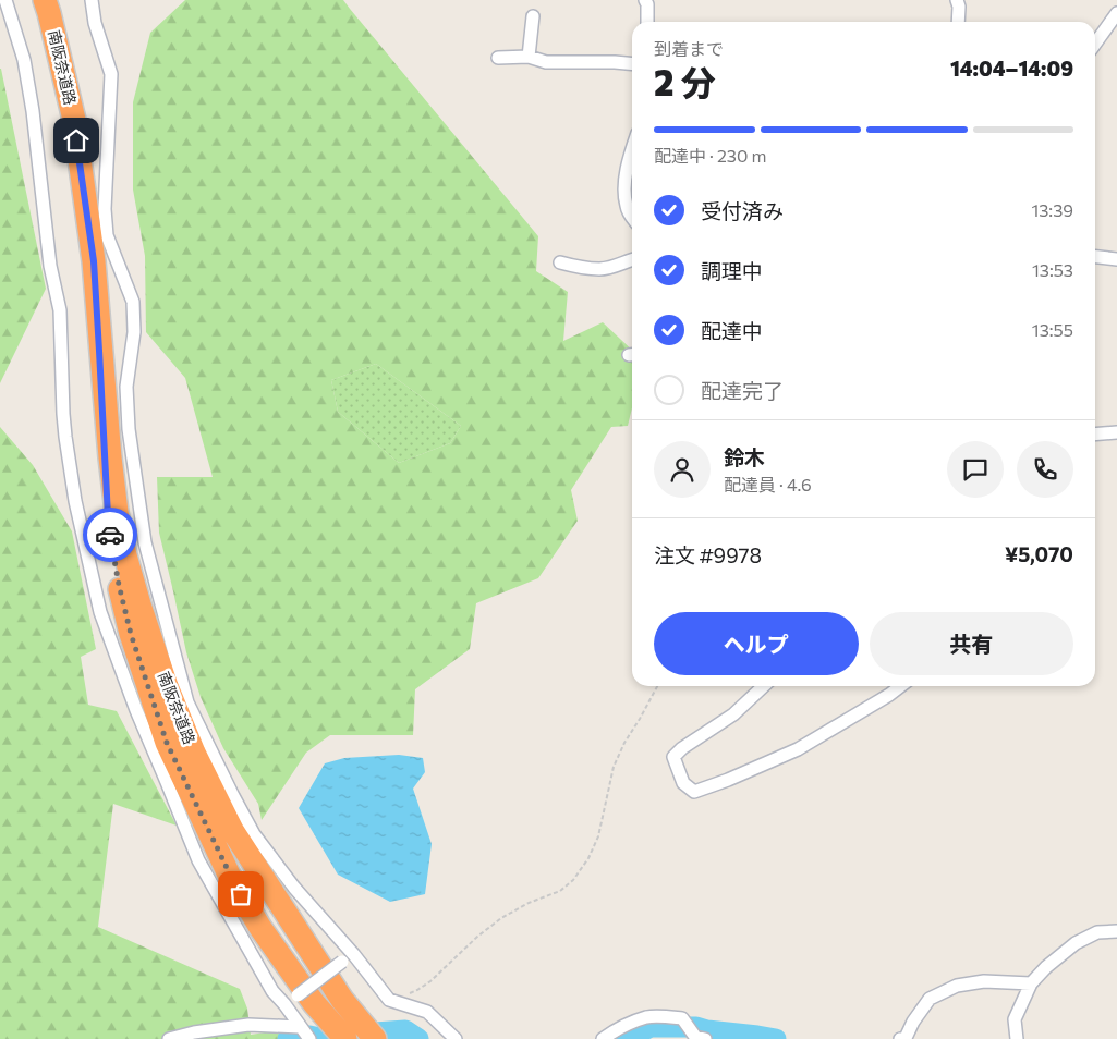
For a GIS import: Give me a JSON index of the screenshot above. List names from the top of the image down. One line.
{"streets":{"highway":["南阪奈道路"]},"page":{"heading":["2 分","到着まで","14:04–14:09"],"panel":["鈴木","配達員 · 4.6","注文 #9978","¥5,070"],"bar":"配達中 · 230 m","list":[["受付済み","13:39"],["調理中","13:53"],["配達中","13:55"],"配達完了"],"buttons":["ヘルプ","共有"]}}
